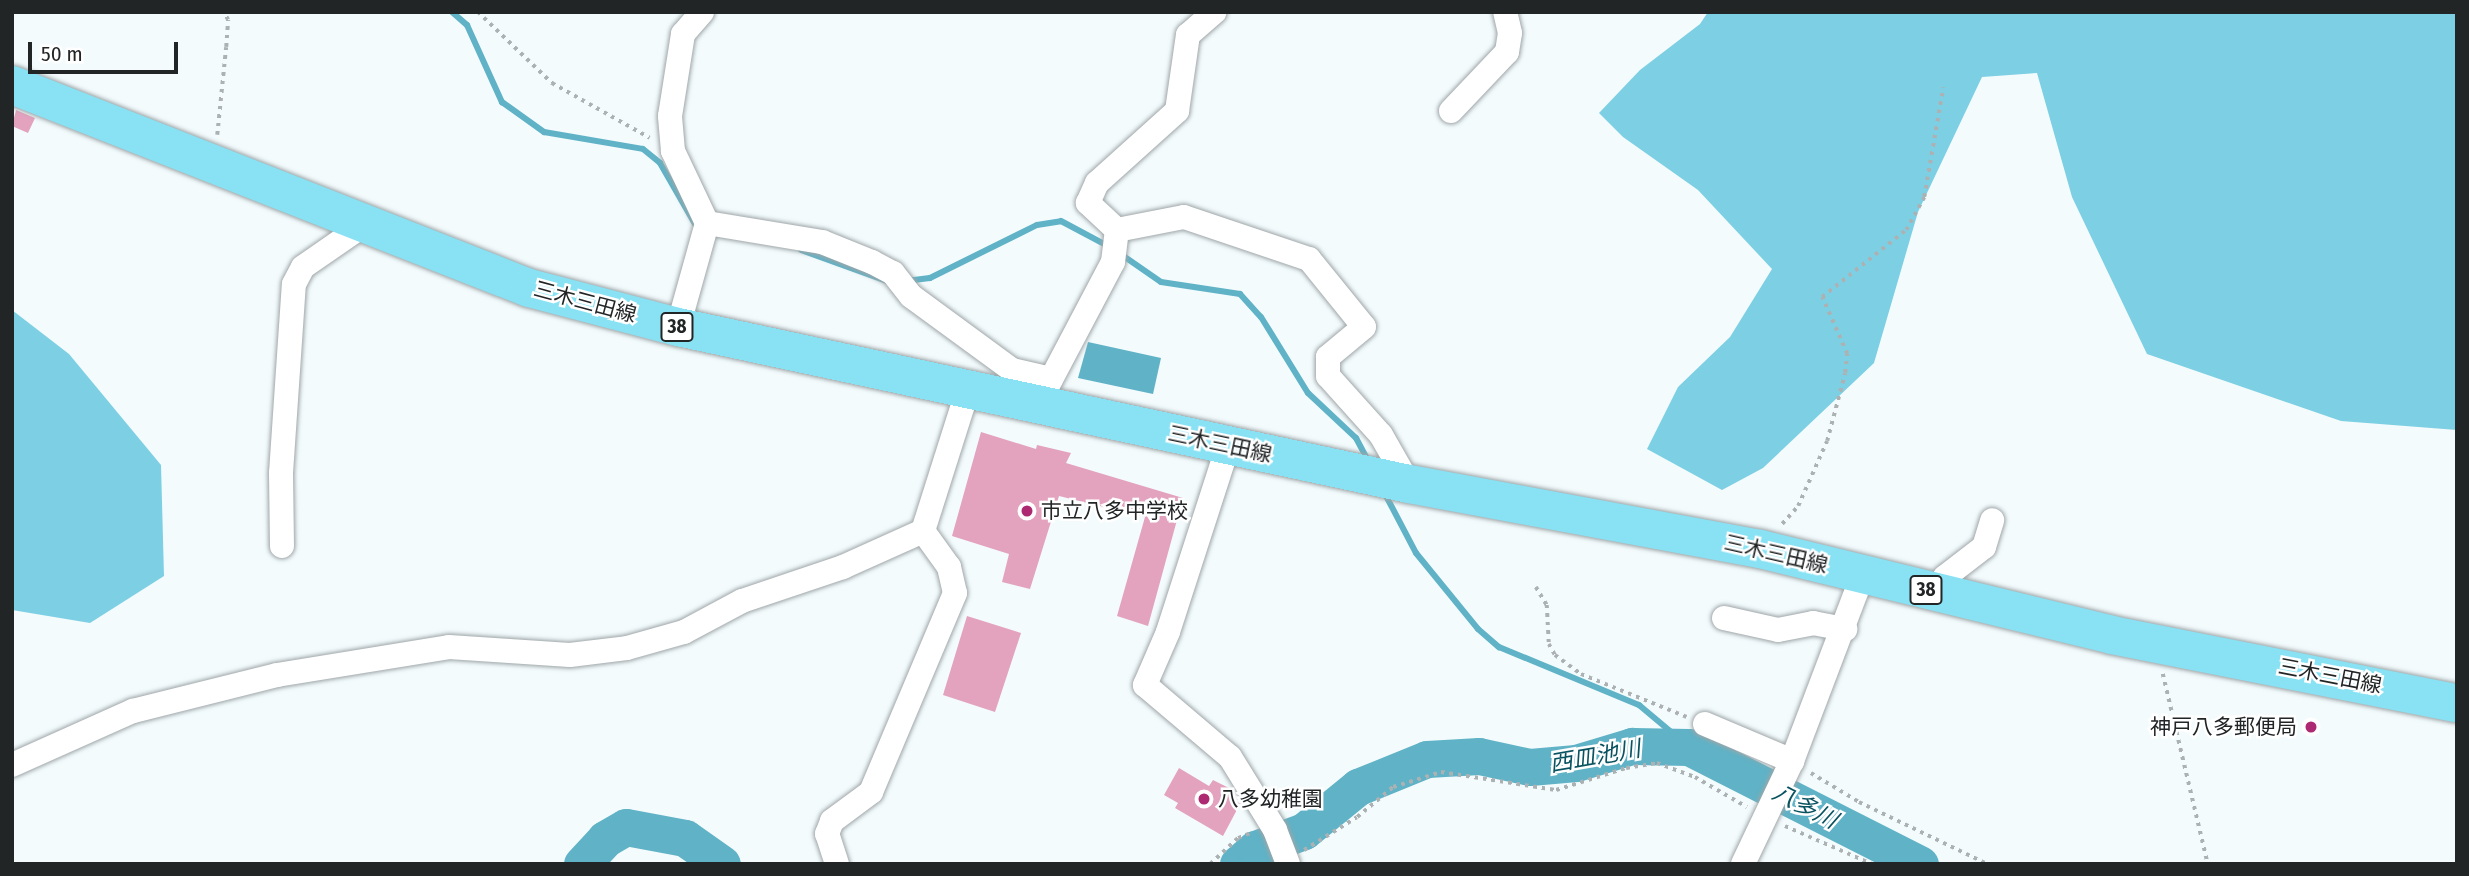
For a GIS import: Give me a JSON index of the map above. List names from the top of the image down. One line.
{"streets":{"main road":["三木三田線","38"]},"water":["西皿池川","八多川"],"places":["市立八多中学校","神戸八多郵便局","八多幼稚園"],"scale_bar":"50 m"}
